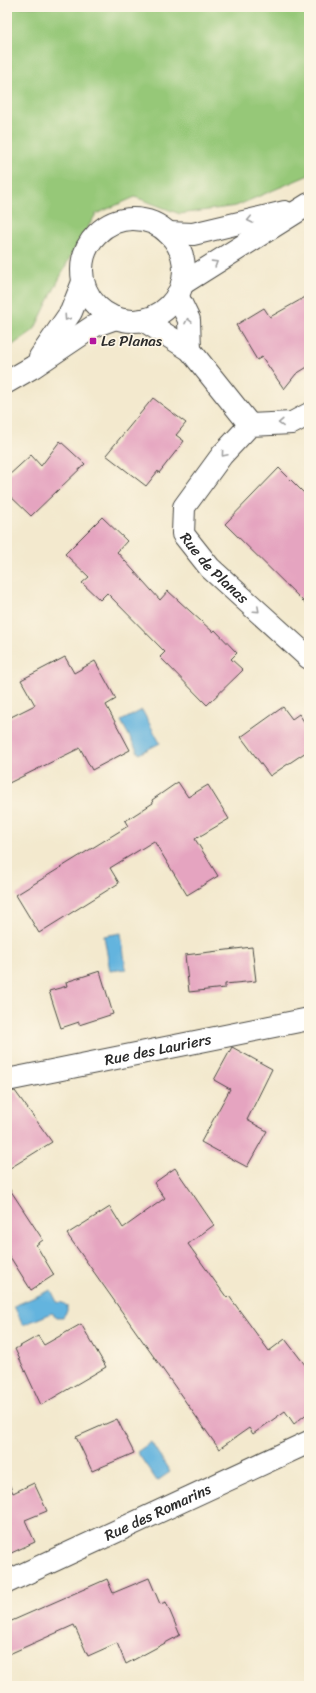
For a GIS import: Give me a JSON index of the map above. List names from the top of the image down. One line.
{"streets":{"street":["Rue de Planas","Rue des Lauriers","Rue des Romarins"]},"places":{"transit":["Le Planas"]}}
